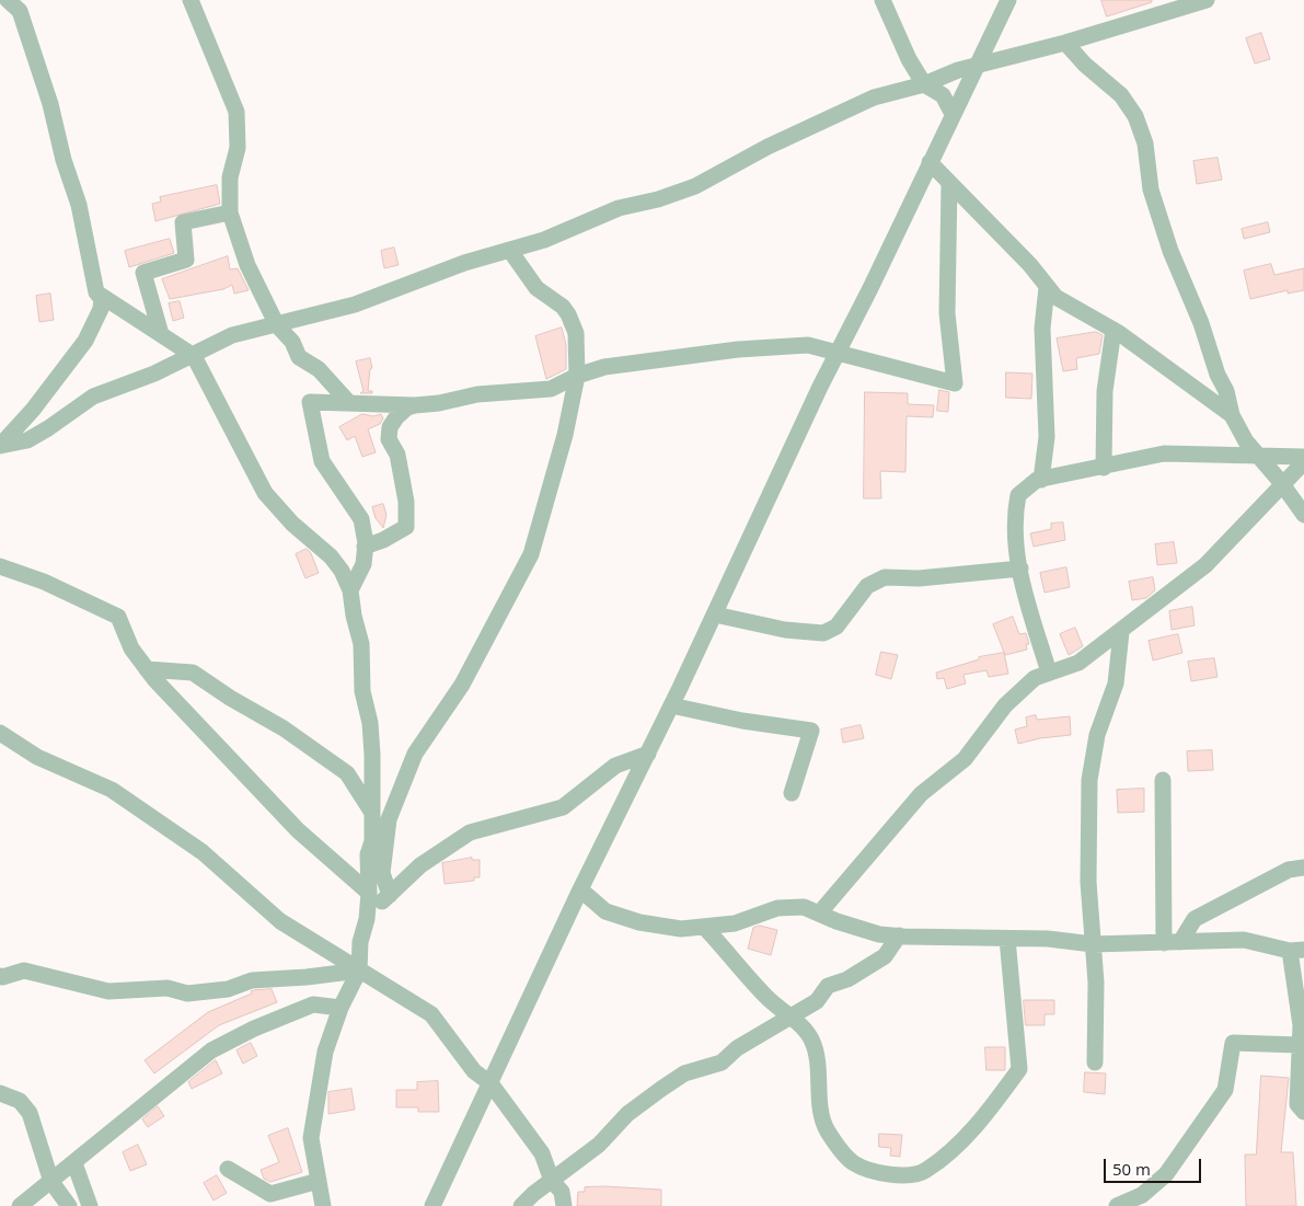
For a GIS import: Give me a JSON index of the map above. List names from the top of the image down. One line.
{"scale_bar":"50 m"}
